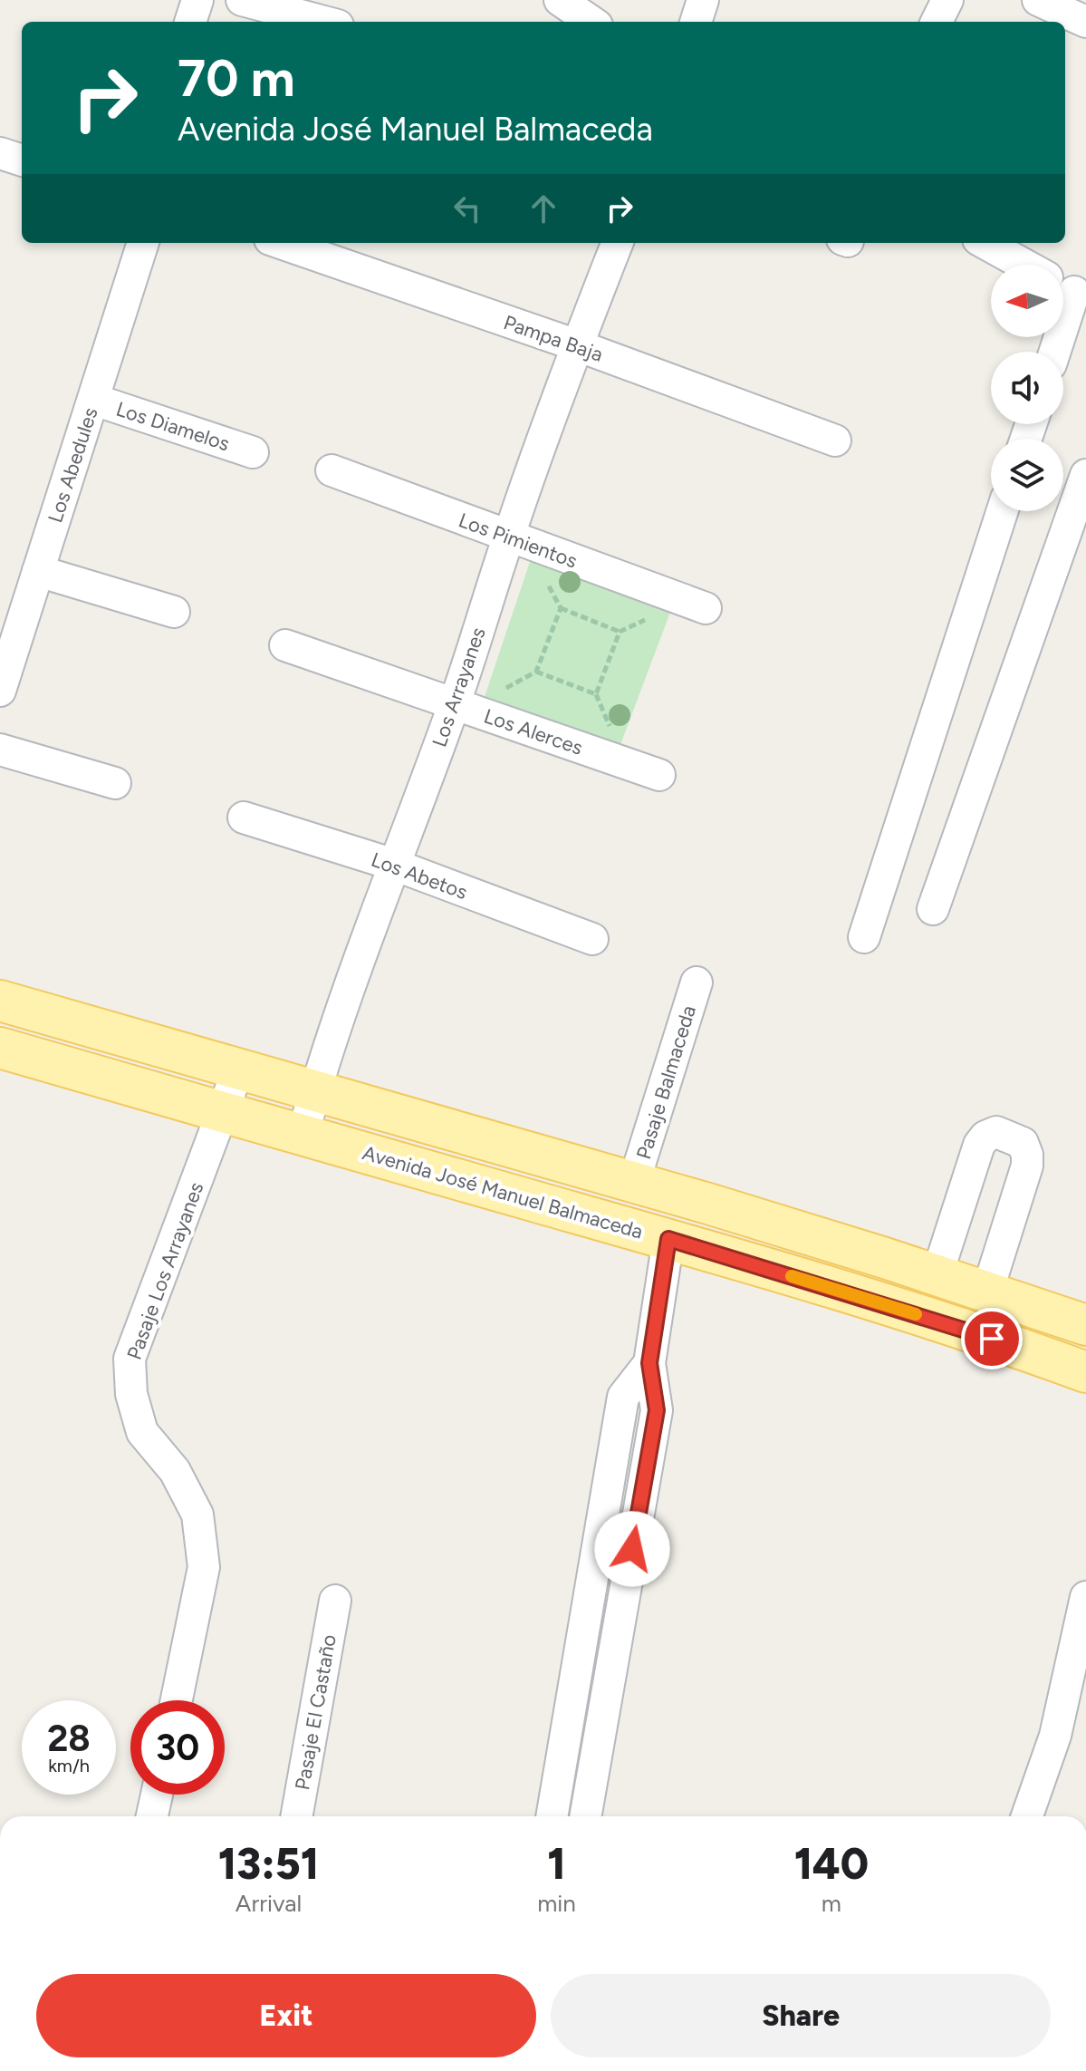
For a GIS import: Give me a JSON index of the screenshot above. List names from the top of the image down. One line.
{"streets":{"main road":["Avenida José Manuel Balmaceda"],"street":["Pampa Baja","Los Diamelos","Los Abedules","Los Pimientos","Los Arrayanes","Los Alerces","Los Abetos","Pasaje Balmaceda","Pasaje Los Arrayanes","Pasaje El Castaño"]},"crossings":[["Pampa Baja","Los Arrayanes"],["Los Diamelos","Los Abedules"],["Los Pimientos","Los Arrayanes"],["Los Arrayanes","Los Alerces"],["Los Arrayanes","Los Abetos"],["Los Arrayanes","Avenida José Manuel Balmaceda"],["Avenida José Manuel Balmaceda","Pasaje Los Arrayanes"]],"north":"left","page":{"turn":["70 m","Avenida José Manuel Balmaceda"],"speed":"28 km/h","limit":"30","eta":["13:51","Arrival","1","min","140","m"],"buttons":["Exit","Share"]}}
